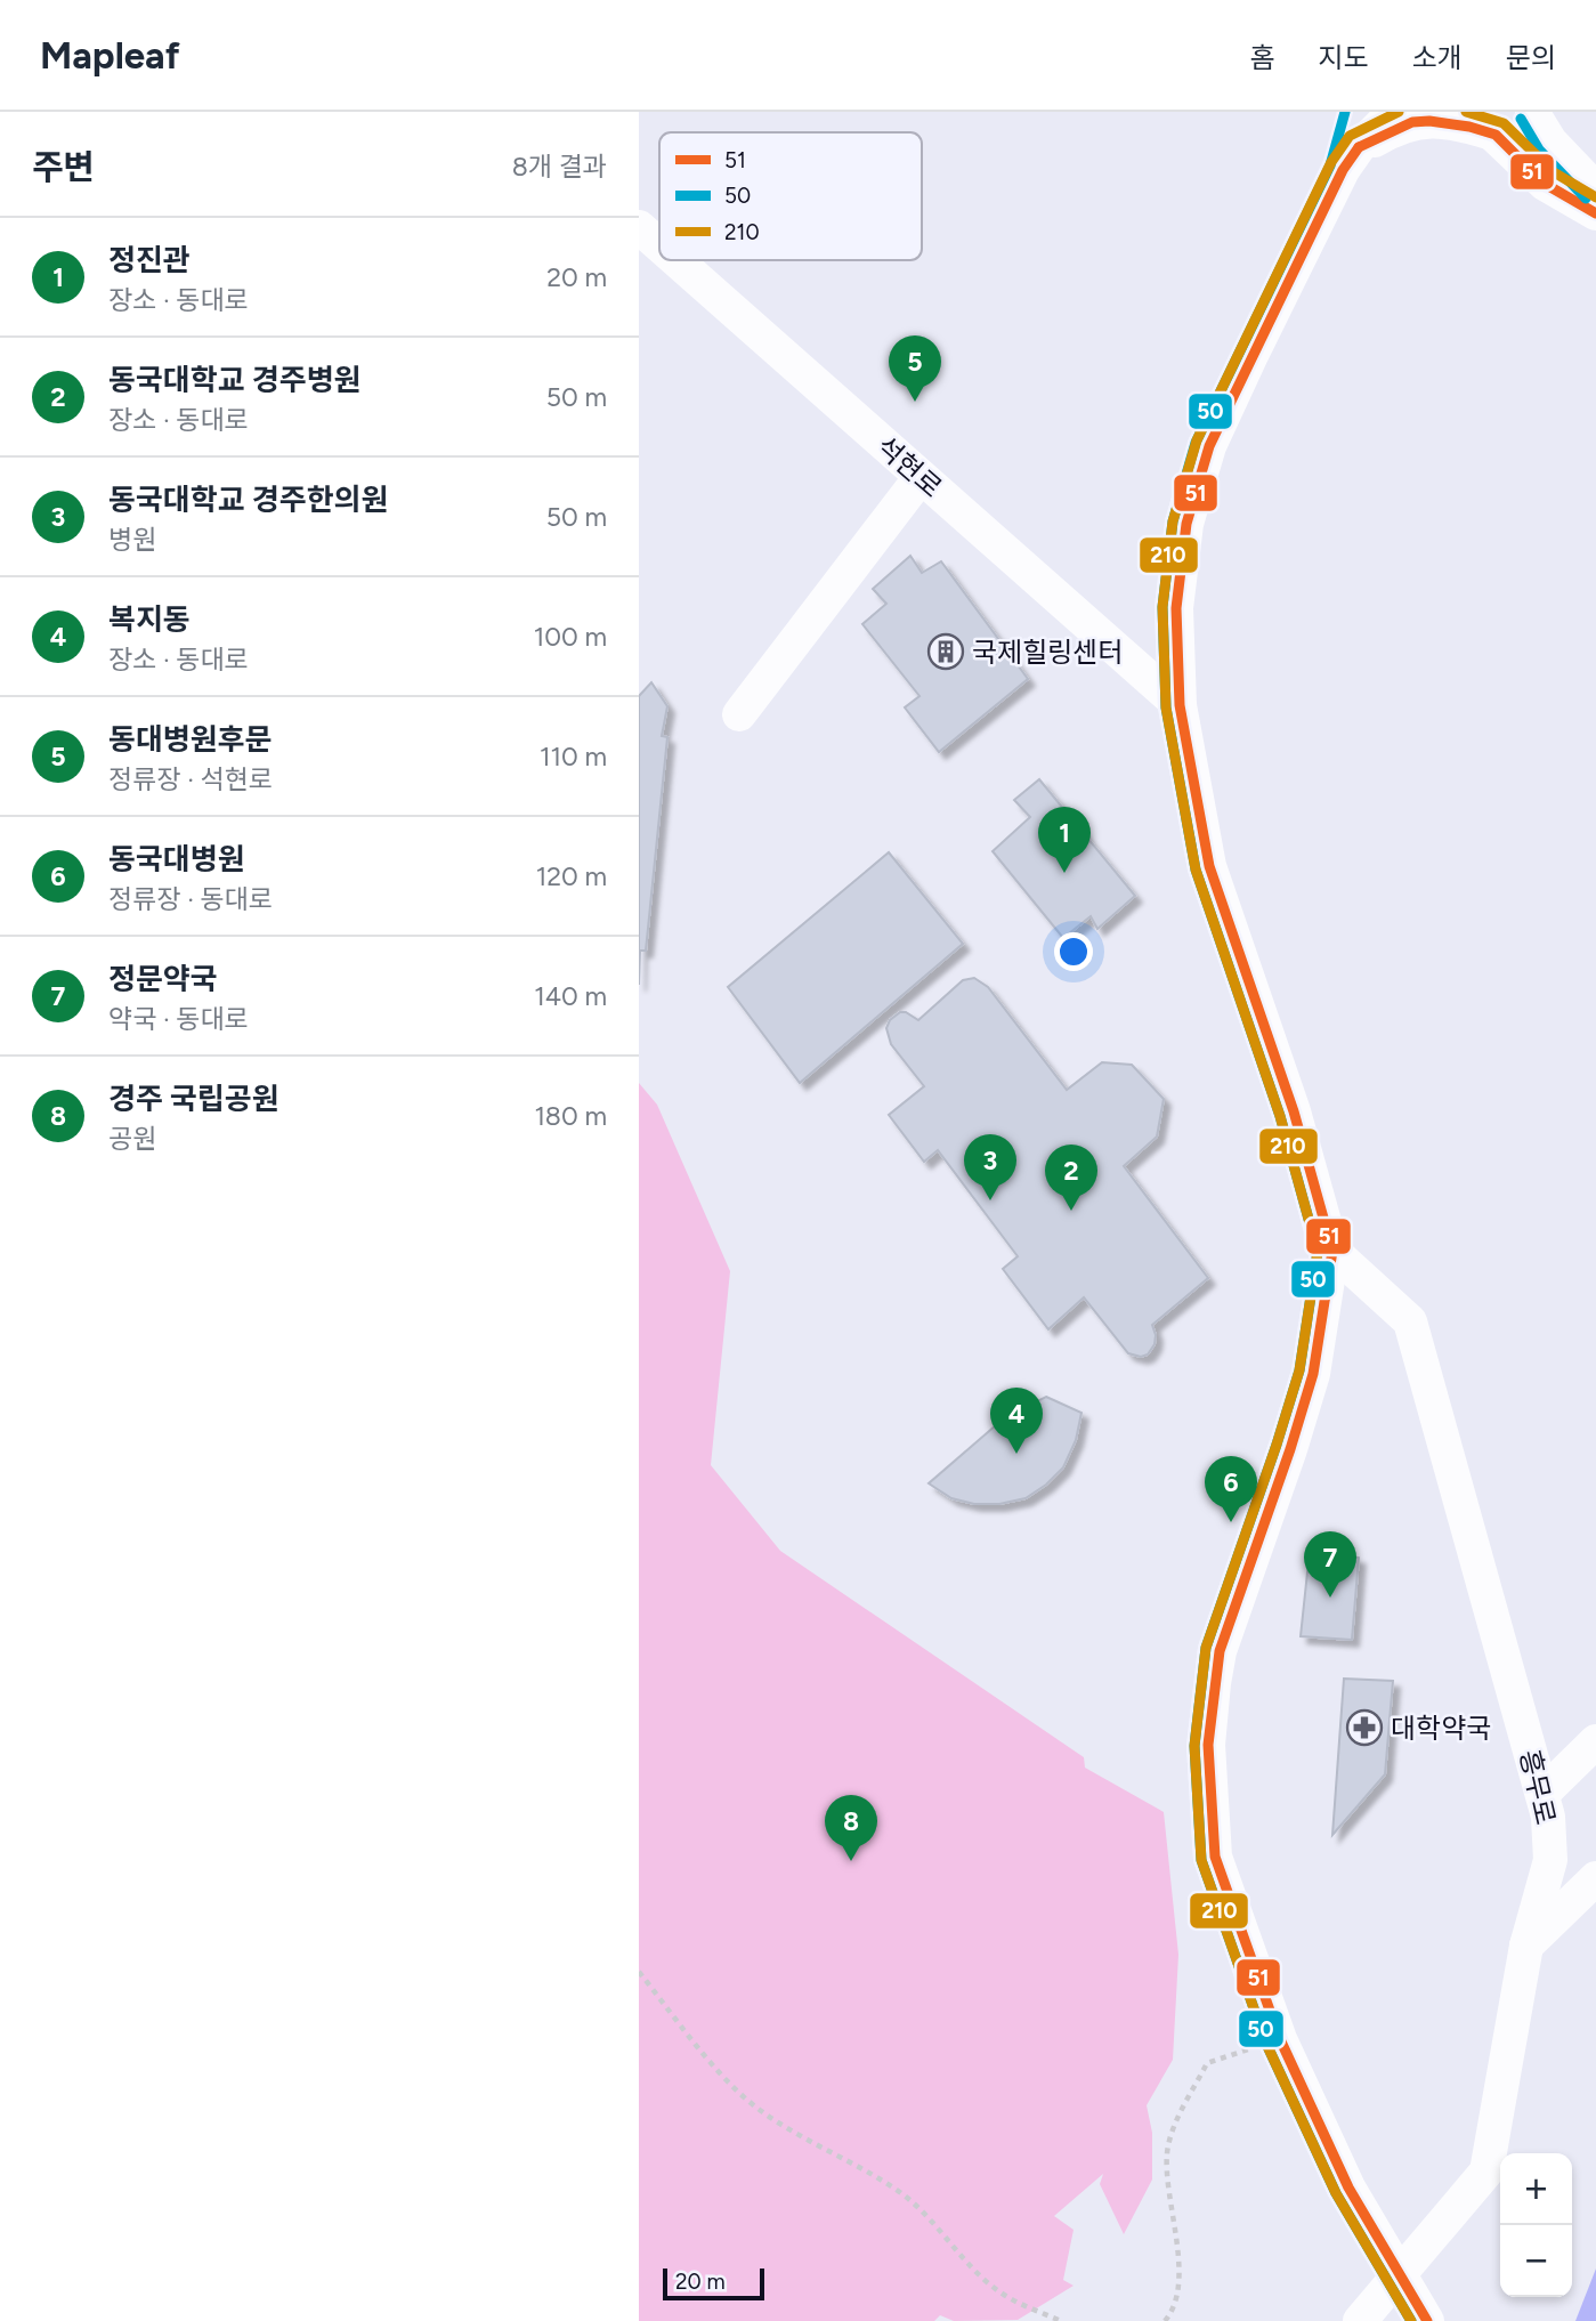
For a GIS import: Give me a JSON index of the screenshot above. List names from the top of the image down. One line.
{"streets":{"street":["석현로","흥무로"]},"places":{"building":["국제힐링센터"],"pharmacy":["대학약국"]},"lines":["transit line 50","transit line 210","transit line 51"],"legend":["51","50","210"],"scale_bar":"20 m","page":{"header":"Mapleaf","nav":["홈","지도","소개","문의"],"heading":["주변","8개 결과"],"list":[{"mark":"1","name":"정진관","note":"장소 · 동대로","value":"20 m"},{"mark":"2","name":"동국대학교 경주병원","note":"장소 · 동대로","value":"50 m"},{"mark":"3","name":"동국대학교 경주한의원","note":"병원","value":"50 m"},{"mark":"4","name":"복지동","note":"장소 · 동대로","value":"100 m"},{"mark":"5","name":"동대병원후문","note":"정류장 · 석현로","value":"110 m"},{"mark":"6","name":"동국대병원","note":"정류장 · 동대로","value":"120 m"},{"mark":"7","name":"정문약국","note":"약국 · 동대로","value":"140 m"},{"mark":"8","name":"경주 국립공원","note":"공원","value":"180 m"}],"pins":["5","1","3","2","4","6","7","8"],"map_buttons":["+","−"],"scale":"20 m"}}
